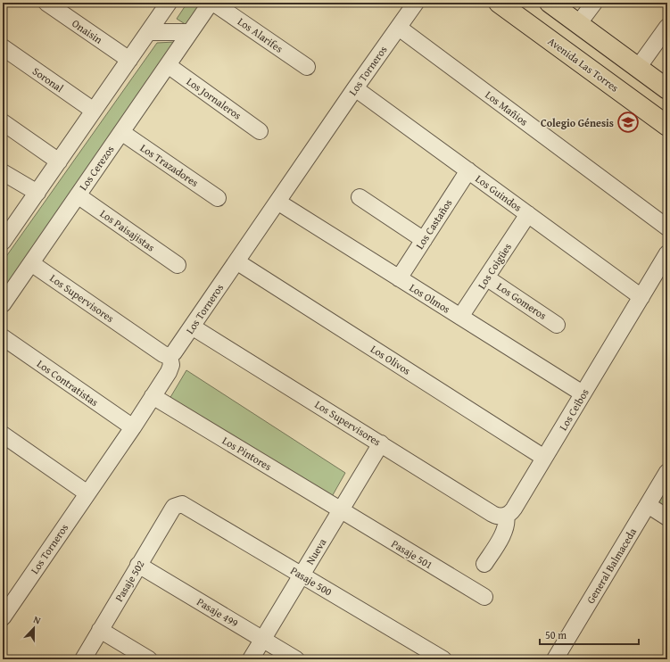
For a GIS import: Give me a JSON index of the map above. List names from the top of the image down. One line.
{"streets":{"main road":["Avenida Las Torres"],"street":["Onaisin","Los Alarifes","Los Torneros","Soronal","Los Jornaleros","Los Mañios","Los Trazadores","Los Cerezos","Los Guindos","Los Castaños","Los Paisajistas","Los Coigües","Los Supervisores","Los Olmos","Los Gomeros","Los Olivos","Los Contratistas","Los Ceibos","Los Pintores","Nueva","Pasaje 501","General Balmaceda","Pasaje 502","Pasaje 500","Pasaje 499"]},"crossings":[["Los Torneros","Los Mañios"],["Los Torneros","Los Guindos"],["Los Torneros","Los Supervisores"],["Los Torneros","Los Olmos"],["Los Torneros","Los Olivos"],["Los Torneros","Los Contratistas"],["Los Torneros","Los Pintores"],["Los Jornaleros","Los Cerezos"],["Los Trazadores","Los Cerezos"],["Los Cerezos","Los Paisajistas"],["Los Cerezos","Los Supervisores"],["Los Guindos","Los Castaños"],["Los Guindos","Los Coigües"],["Los Guindos","Los Ceibos"],["Los Castaños","Los Olmos"],["Los Coigües","Los Olmos"],["Los Coigües","Los Gomeros"],["Los Supervisores","Los Ceibos"],["Los Supervisores","Nueva"],["Los Olmos","Los Ceibos"],["Los Olivos","Los Ceibos"],["Los Pintores","Nueva"],["Los Pintores","Pasaje 501"],["Nueva","Pasaje 501"],["Nueva","Pasaje 500"],["Nueva","Pasaje 499"],["Pasaje 502","Pasaje 500"],["Pasaje 502","Pasaje 499"]],"places":{"school or university":["Colegio Génesis"]},"scale_bar":"50 m","north":"top"}
